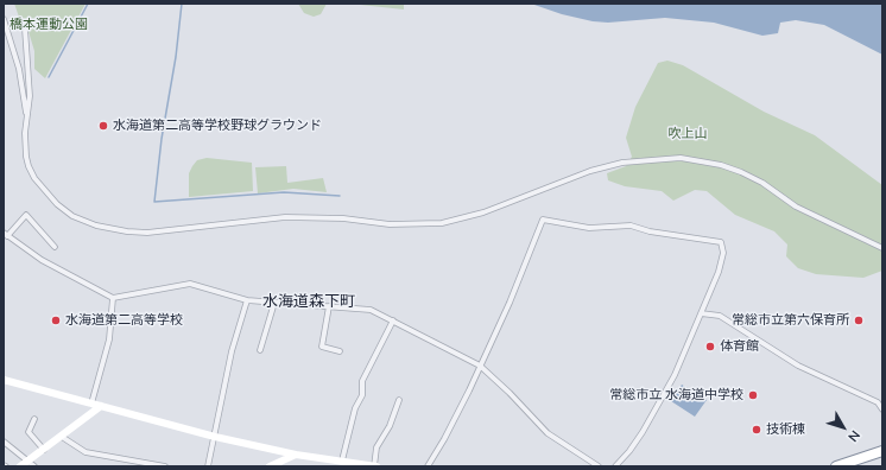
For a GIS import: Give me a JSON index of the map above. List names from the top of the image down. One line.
{"districts":["水海道森下町"],"parks":["橋本運動公園","吹上山"],"places":["水海道第二高等学校野球グラウンド","水海道第二高等学校","常総市立第六保育所","体育館","常総市立 水海道中学校","技術棟"],"north":"bottom right"}
